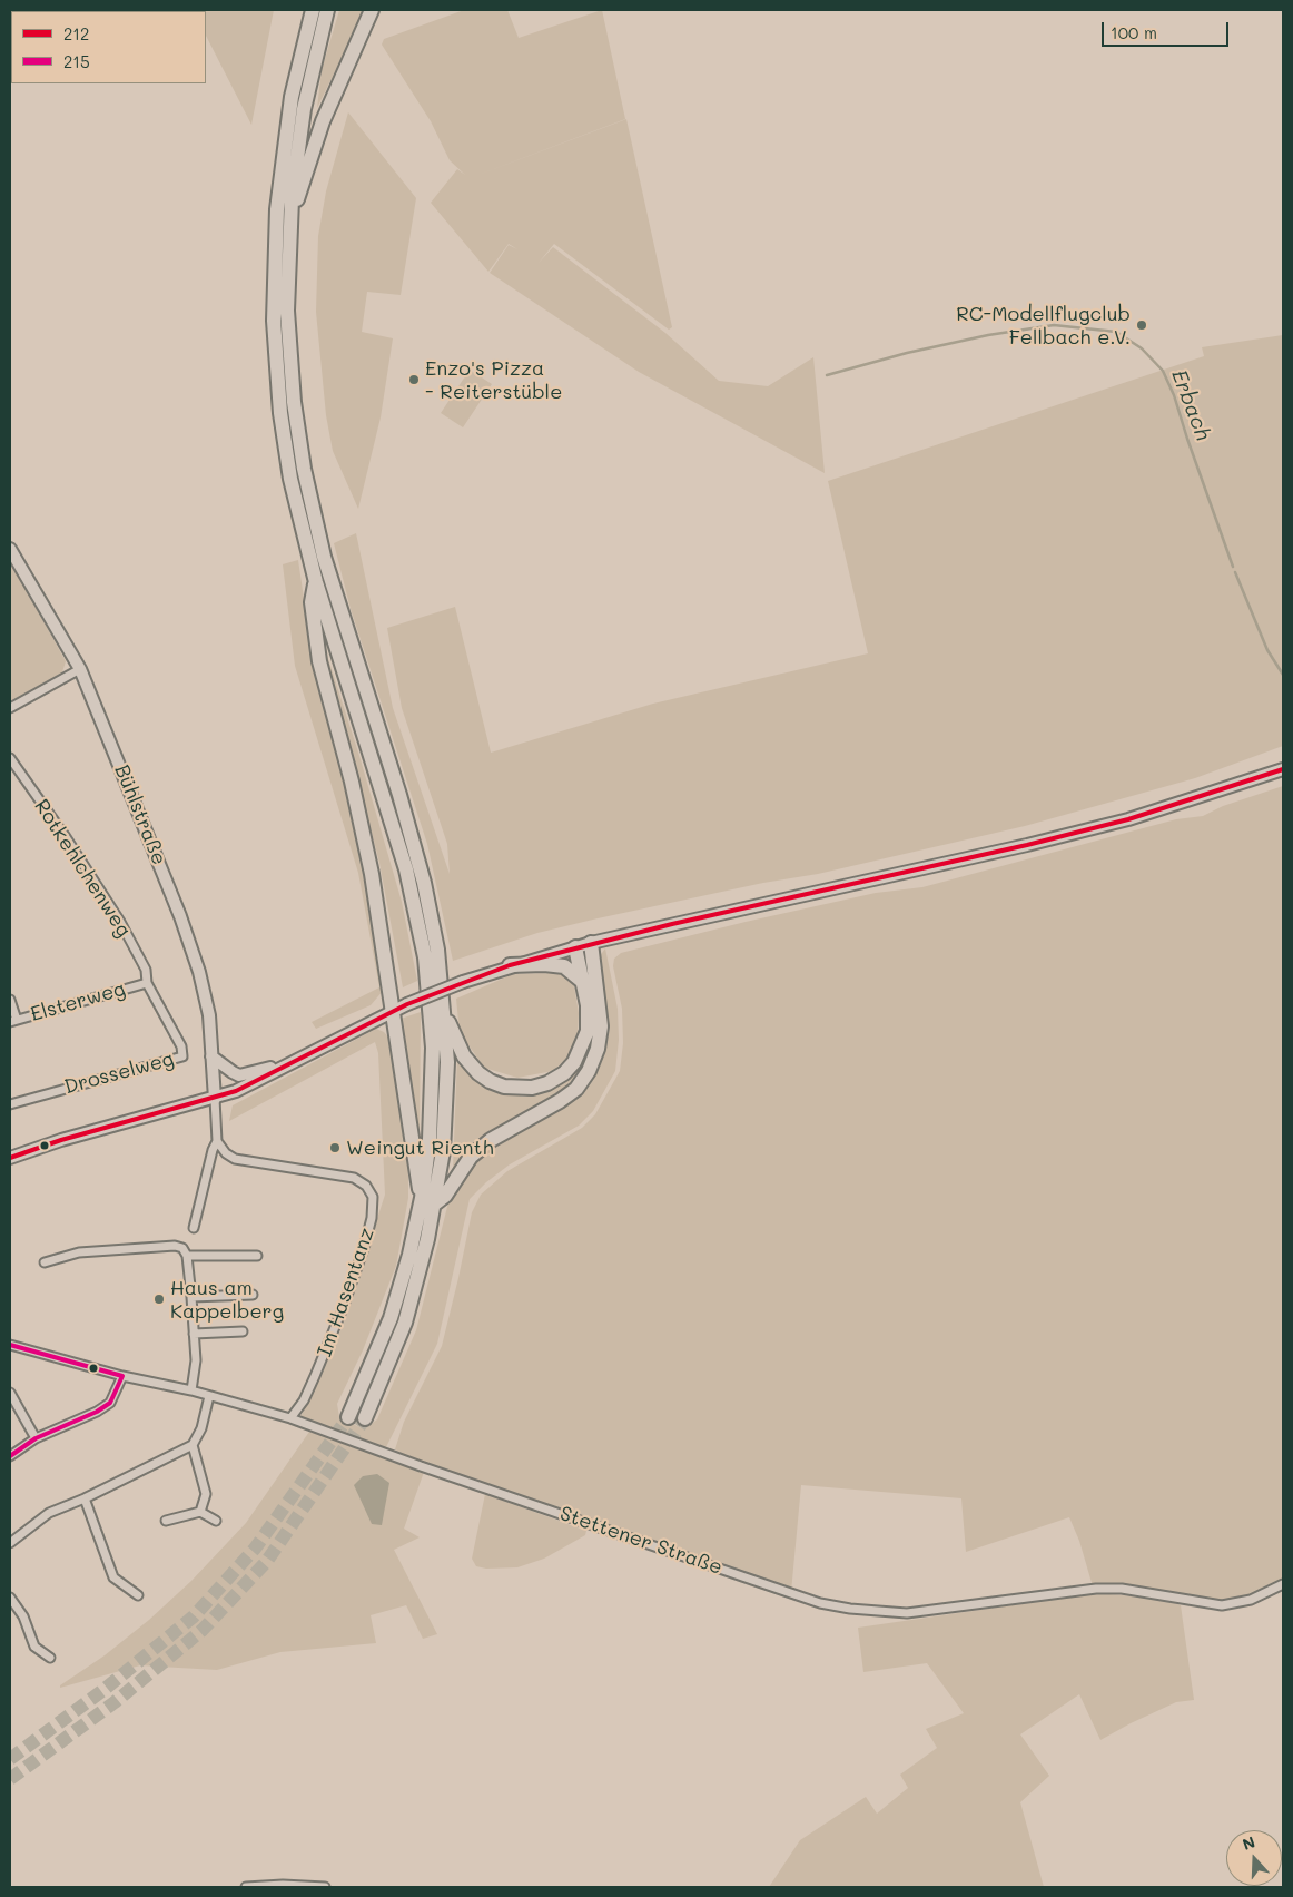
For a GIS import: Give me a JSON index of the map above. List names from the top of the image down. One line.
{"streets":{"main road":["Bühlstraße"],"street":["Rotkehlchenweg","Elsterweg","Drosselweg","Im Hasentanz","Stettener Straße"]},"crossings":[["Rotkehlchenweg","Elsterweg"],["Rotkehlchenweg","Drosselweg"],["Elsterweg","Drosselweg"],["Im Hasentanz","Stettener Straße"]],"water":["Erbach"],"places":["RC-Modellflugclub Fellbach e.V.","Enzo's Pizza - Reiterstüble","Weingut Rienth","Haus am Kappelberg"],"lines":["transit line 212","transit line 215"],"legend":["212","215"],"scale_bar":"100 m","north":"top"}
